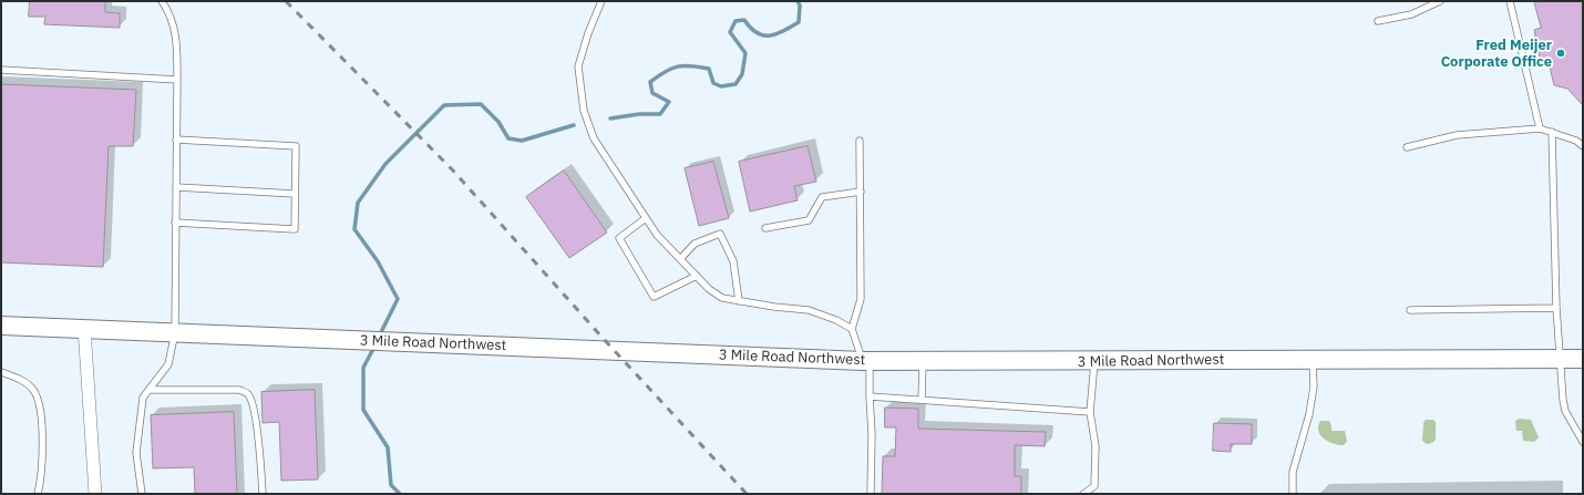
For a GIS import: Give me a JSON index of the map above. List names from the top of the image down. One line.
{"streets":{"main road":["3 Mile Road Northwest"]},"places":["Fred Meijer Corporate Office"]}
